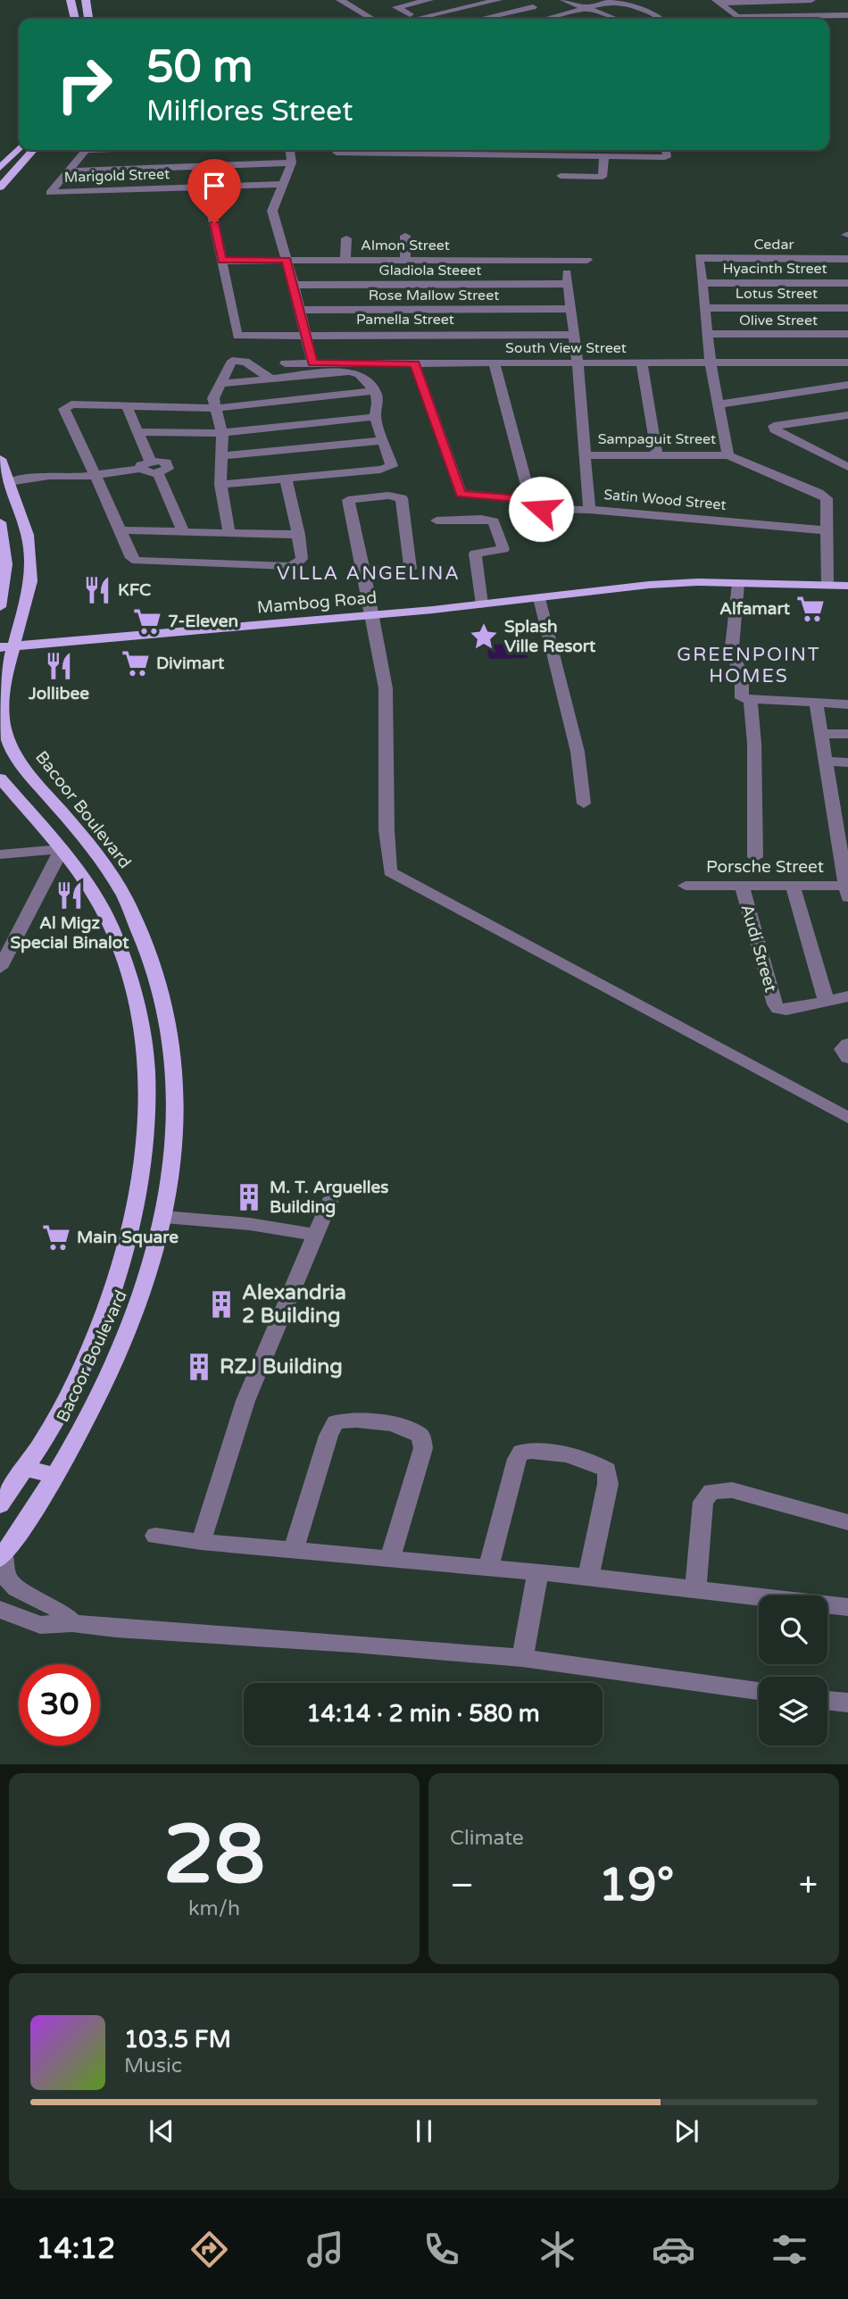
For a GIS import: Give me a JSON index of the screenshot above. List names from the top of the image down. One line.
{"streets":{"main road":["Mambog Road","Bacoor Boulevard"],"street":["Marigold Street","Cedar","Almon Street","Hyacinth Street","Gladiola Steeet","Lotus Street","Rose Mallow Street","Pamella Street","Olive Street","South View Street","Sampaguit Street","Satin Wood Street","Porsche Street","Audi Street"]},"crossings":[["Cedar","Hyacinth Street"],["Almon Street","Pamella Street"],["South View Street","Satin Wood Street"],["Mambog Road","Bacoor Boulevard"],["Porsche Street","Audi Street"]],"districts":["VILLA ANGELINA","GREENPOINT HOMES"],"places":{"restaurant":["KFC","Jollibee","Al Migz Special Binalot"],"supermarket":["Alfamart","7-Eleven","Divimart","Main Square"],"place":["Splash Ville Resort"],"building":["M. T. Arguelles Building","Alexandria 2 Building","RZJ Building"]},"page":{"turn":["50 m","Milflores Street"],"limit":"30","trip":"14:14 · 2 min · 580 m","tile":[["28","km/h"],"Climate"],"heat":["−","19°","+"],"song":["103.5 FM","Music"],"tabs":"14:12"}}
